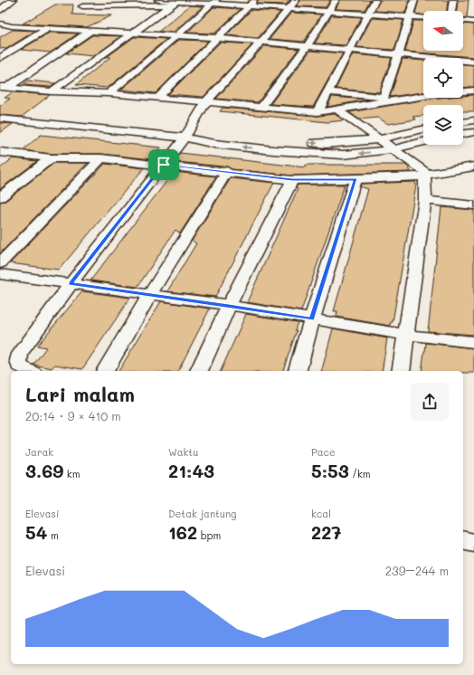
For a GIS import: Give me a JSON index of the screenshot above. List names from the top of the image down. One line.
{"north":"left","page":{"heading":["Lari malam","20:14 · 9 × 410 m"],"stats":[["Jarak","3.69 km"],["Waktu","21:43"],["Pace","5:53 /km"],["Elevasi","54 m"],["Detak jantung","162 bpm"],["kcal","227"]],"chart":["Elevasi","239–244 m"]}}
